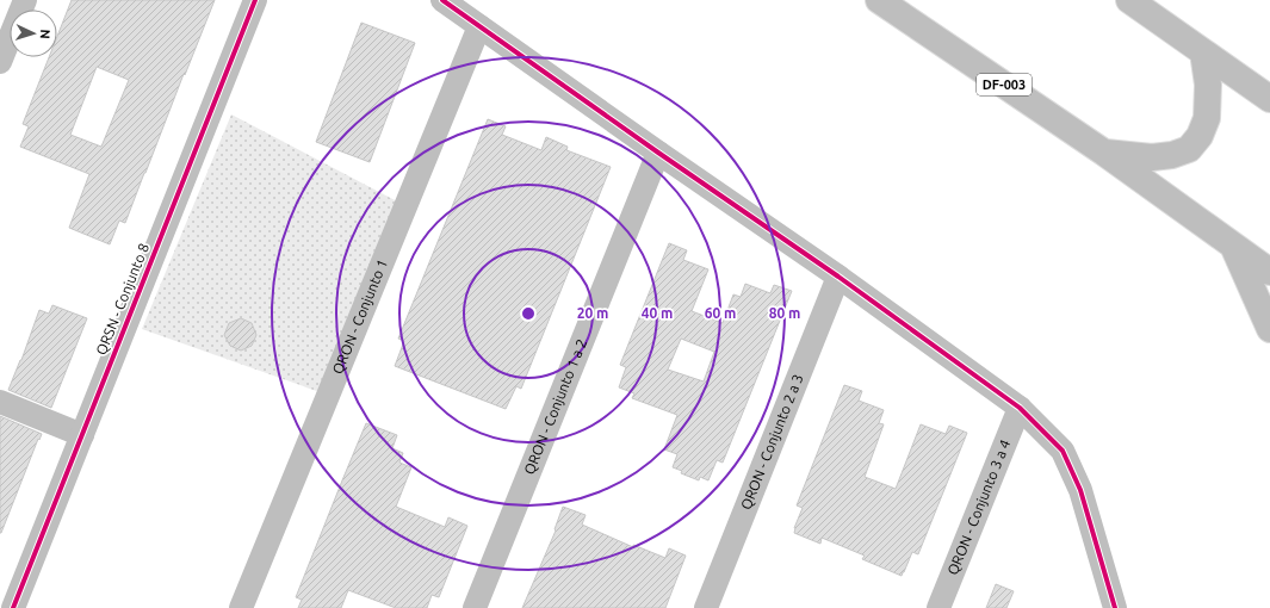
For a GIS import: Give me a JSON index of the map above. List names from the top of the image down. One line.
{"streets":{"highway":["DF-003"],"street":["QRSN - Conjunto 8","QRON - Conjunto 1","QRON - Conjunto 1 a 2","QRON - Conjunto 2 a 3","QRON - Conjunto 3 a 4"]},"north":"right","rings":["20 m","40 m","60 m","80 m"]}
